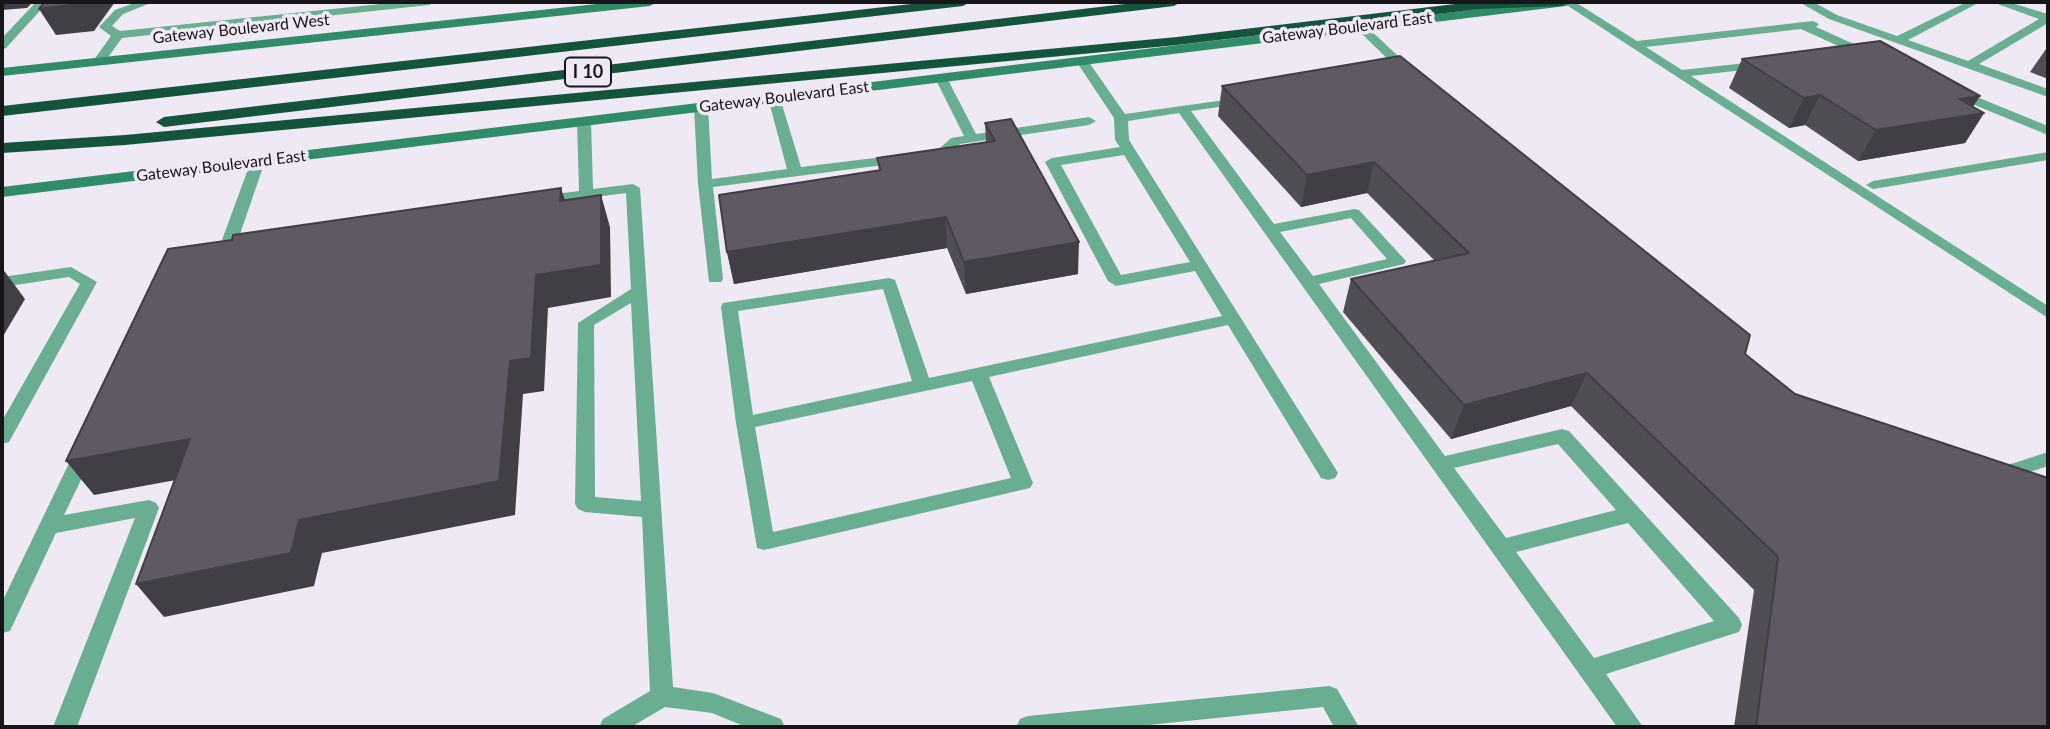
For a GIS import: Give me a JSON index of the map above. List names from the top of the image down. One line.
{"streets":{"highway":["I 10"],"main road":["Gateway Boulevard East","Gateway Boulevard West"]}}
